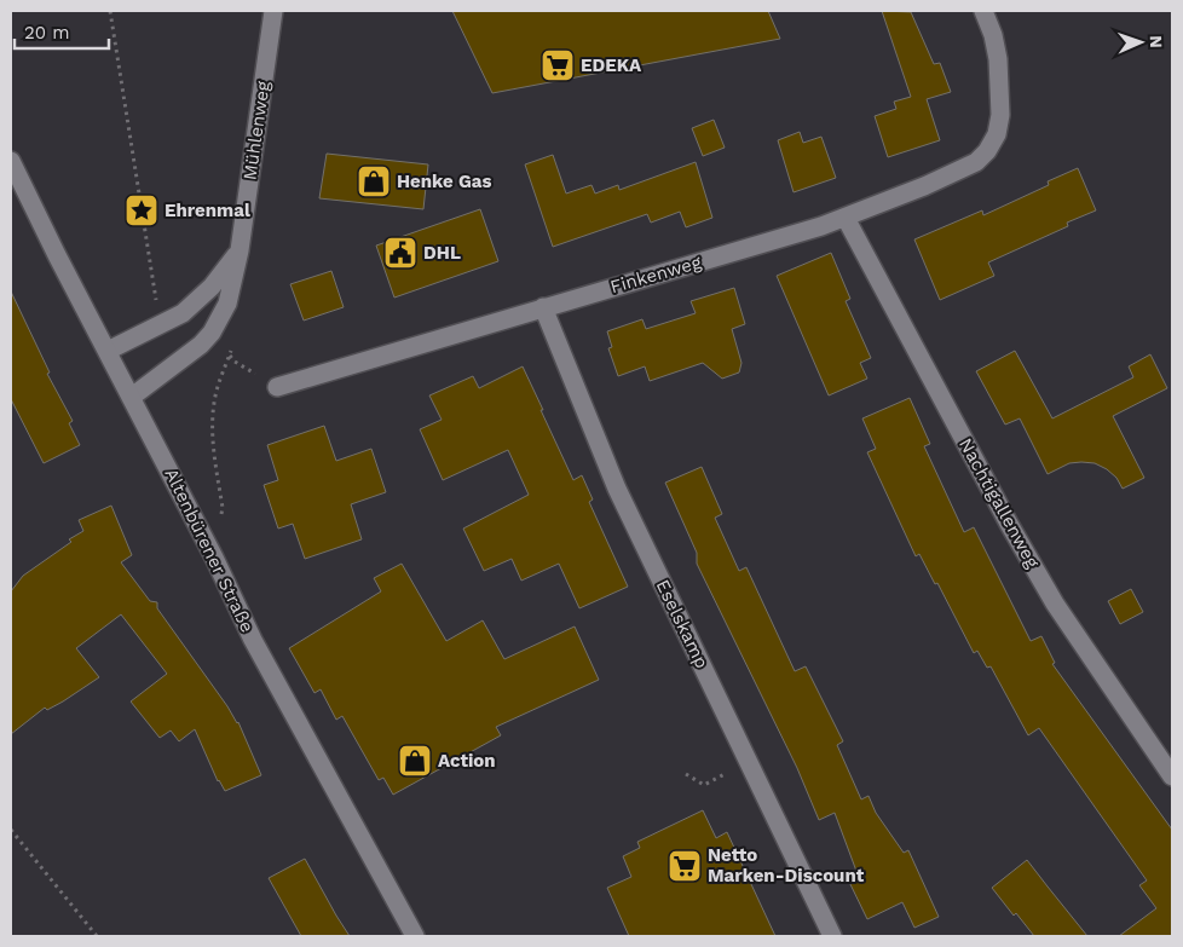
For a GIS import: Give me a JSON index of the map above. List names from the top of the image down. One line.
{"streets":{"street":["Mühlenweg","Finkenweg","Nachtigallenweg","Altenbürener Straße","Eselskamp"]},"crossings":[["Mühlenweg","Altenbürener Straße"],["Finkenweg","Nachtigallenweg"],["Finkenweg","Eselskamp"]],"places":{"supermarket":["EDEKA","Netto Marken-Discount"],"shop":["Henke Gas","Action"],"place":["Ehrenmal"],"public building":["DHL"]},"scale_bar":"20 m","north":"right"}
